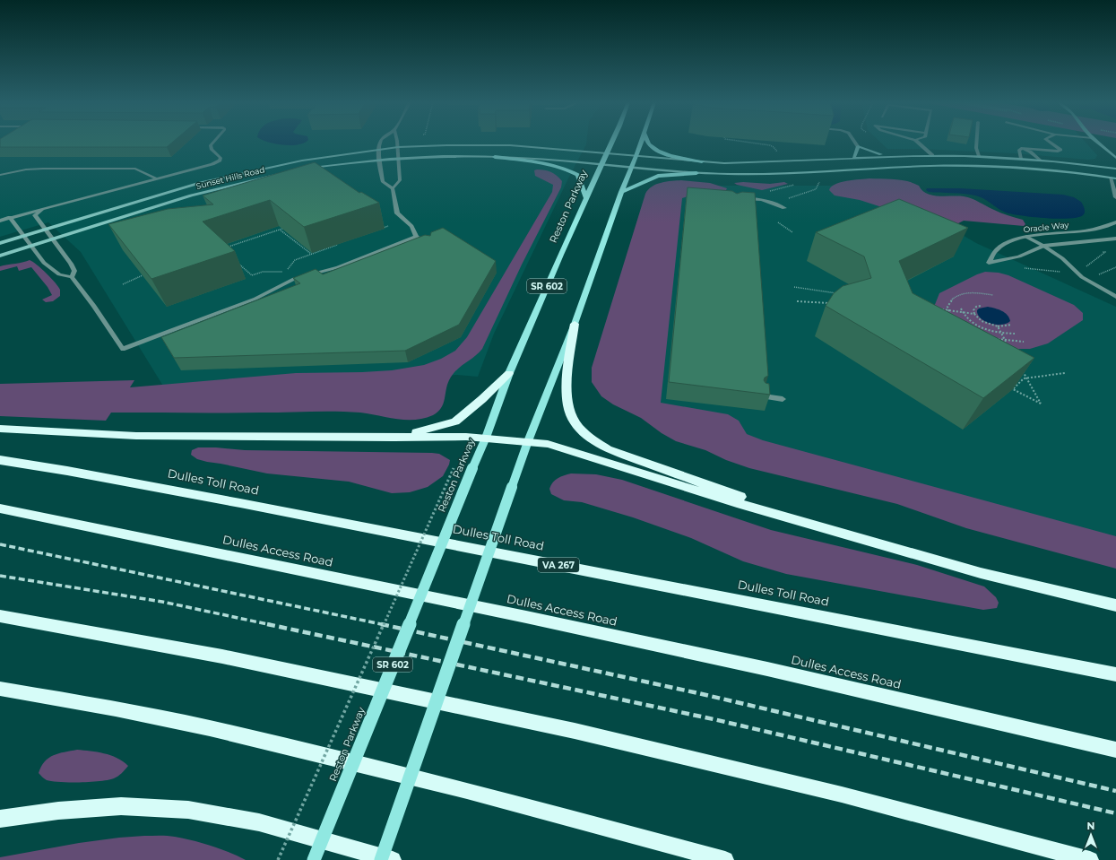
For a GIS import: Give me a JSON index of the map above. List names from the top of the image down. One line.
{"streets":{"highway":["Dulles Toll Road","Dulles Access Road","VA 267"],"main road":["Sunset Hills Road","Reston Parkway","SR 602"],"street":["Oracle Way"]},"crossings":[["Sunset Hills Road","Reston Parkway"]],"north":"top"}
